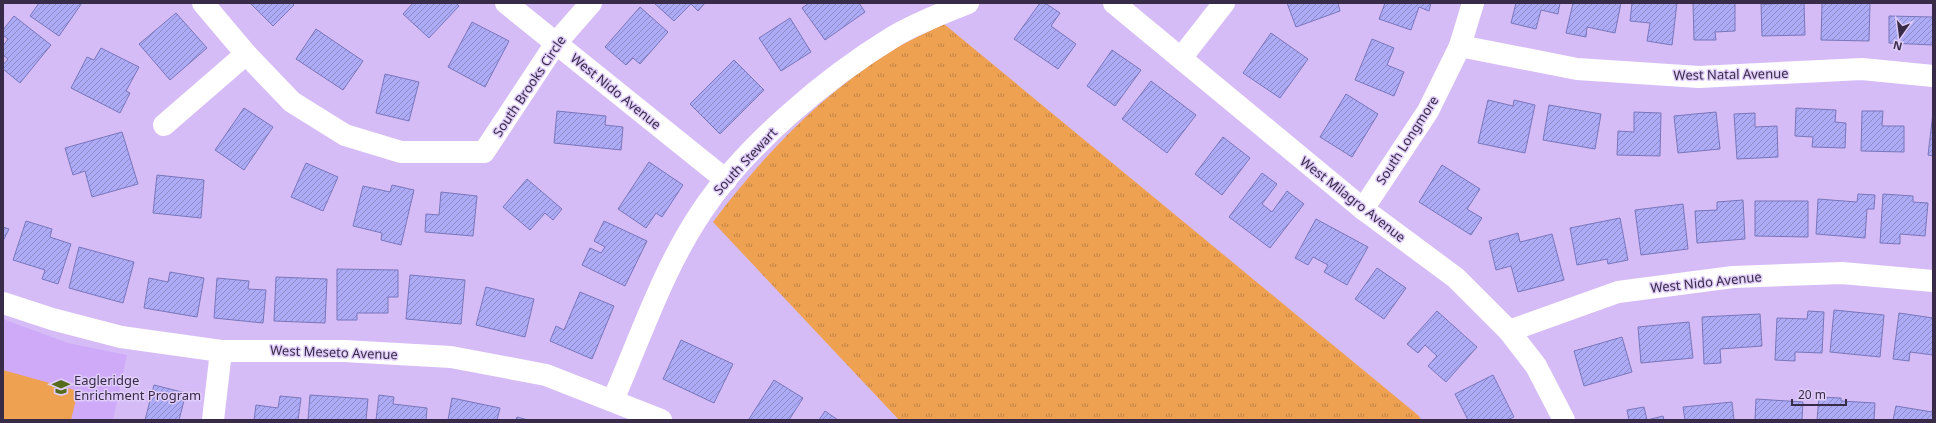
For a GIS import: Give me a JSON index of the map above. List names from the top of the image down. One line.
{"streets":{"street":["West Natal Avenue","South Brooks Circle","West Nido Avenue","South Longmore","South Stewart","West Milagro Avenue","West Meseto Avenue"]},"crossings":[["West Natal Avenue","South Longmore"],["South Brooks Circle","West Nido Avenue"],["West Nido Avenue","South Stewart"],["West Nido Avenue","West Milagro Avenue"],["South Longmore","West Milagro Avenue"],["South Stewart","West Meseto Avenue"]],"places":{"school or university":["Eagleridge Enrichment Program"]},"scale_bar":"20 m","north":"bottom"}
